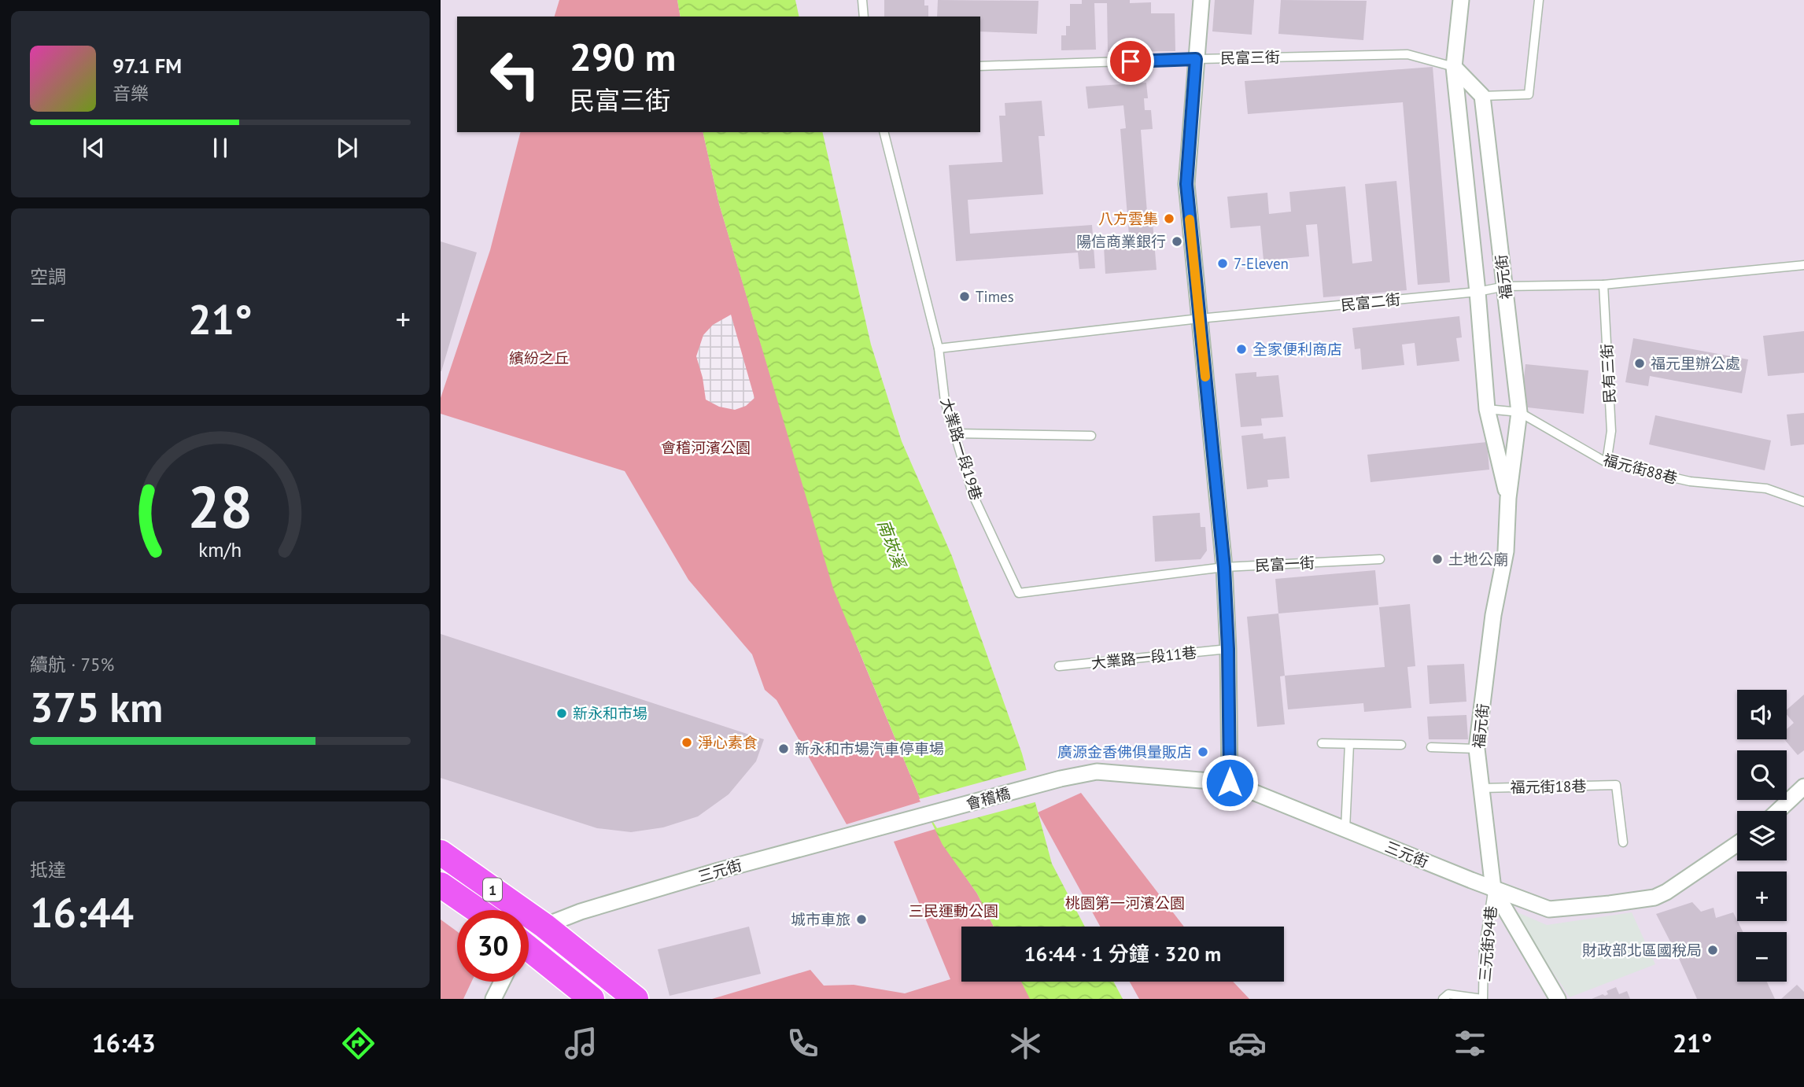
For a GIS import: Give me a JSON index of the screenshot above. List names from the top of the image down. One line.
{"streets":{"main road":["1"],"street":["福元街","會稽橋","三元街"],"lane":["民富三街","民富二街","民有三街","大業路一段19巷","福元街88巷","民富一街","大業路一段11巷","福元街18巷","三元街94巷"]},"crossings":[["民富三街","福元街"],["福元街","民富二街"],["福元街","福元街88巷"],["福元街","福元街18巷"],["福元街","三元街"],["福元街","三元街94巷"],["民富二街","民有三街"],["民富二街","大業路一段19巷"],["民有三街","福元街88巷"],["大業路一段19巷","民富一街"],["會稽橋","三元街"],["三元街","1"],["三元街","三元街94巷"]],"water":["南崁溪"],"parks":["繽紛之丘","會稽河濱公園","桃園第一河濱公園","三民運動公園"],"places":["八方雲集","陽信商業銀行","7-Eleven","Times","全家便利商店","福元里辦公處","土地公廟","新永和市場","淨心素食","新永和市場汽車停車場","廣源金香佛俱量販店","城市車旅","財政部北區國稅局"],"page":{"turn":["290 m","民富三街"],"song":["97.1 FM","音樂"],"tile":["空調",["續航 · 75%","375 km"],["抵達","16:44"]],"heat":["−","21°","+"],"map_buttons":["+","−"],"limit":"30","trip":"16:44 · 1 分鐘 · 320 m","tabs":["16:43","21°"],"gauge":["28","km/h"]}}
